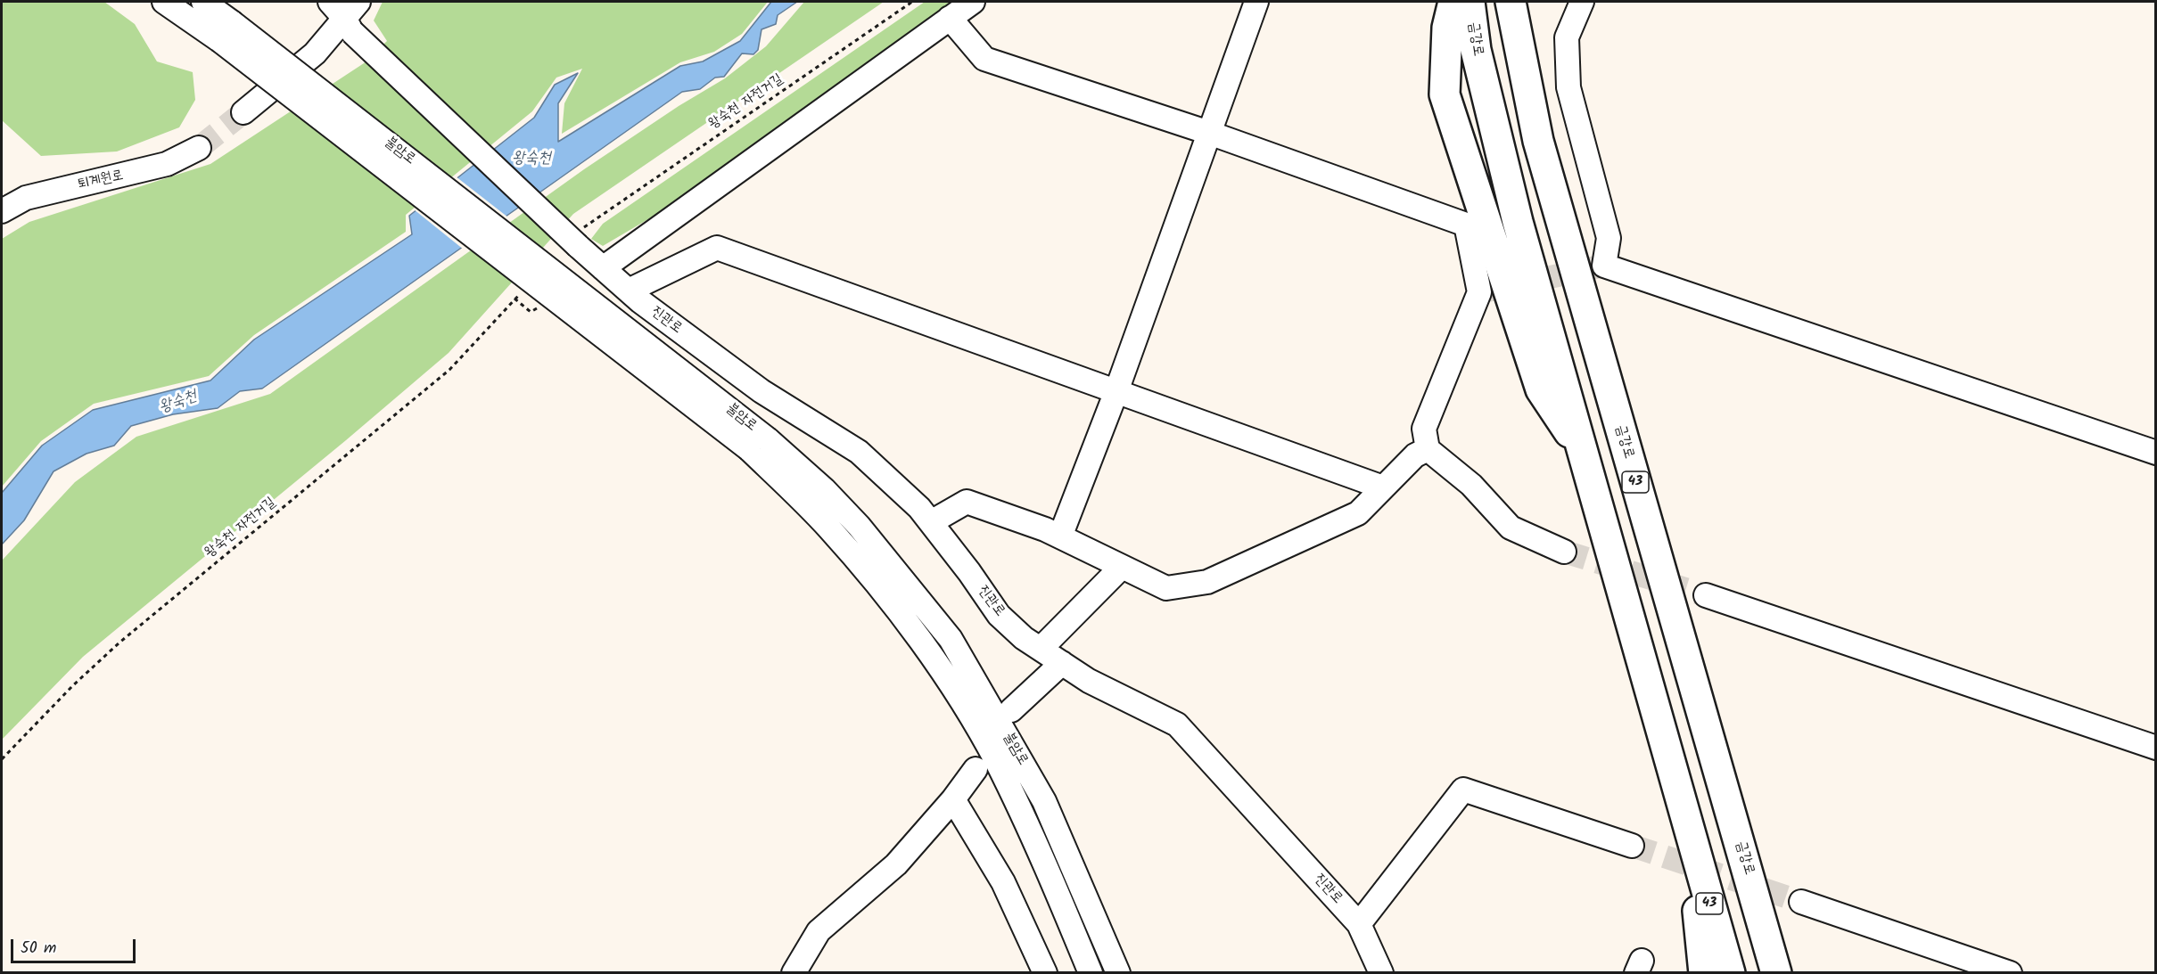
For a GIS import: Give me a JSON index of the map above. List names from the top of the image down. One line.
{"streets":{"highway":["금강로","43"],"street":["불암로","퇴계원로","진관로"],"path":["왕숙천 자전거길"]},"water":["왕숙천"],"scale_bar":"50 m"}
